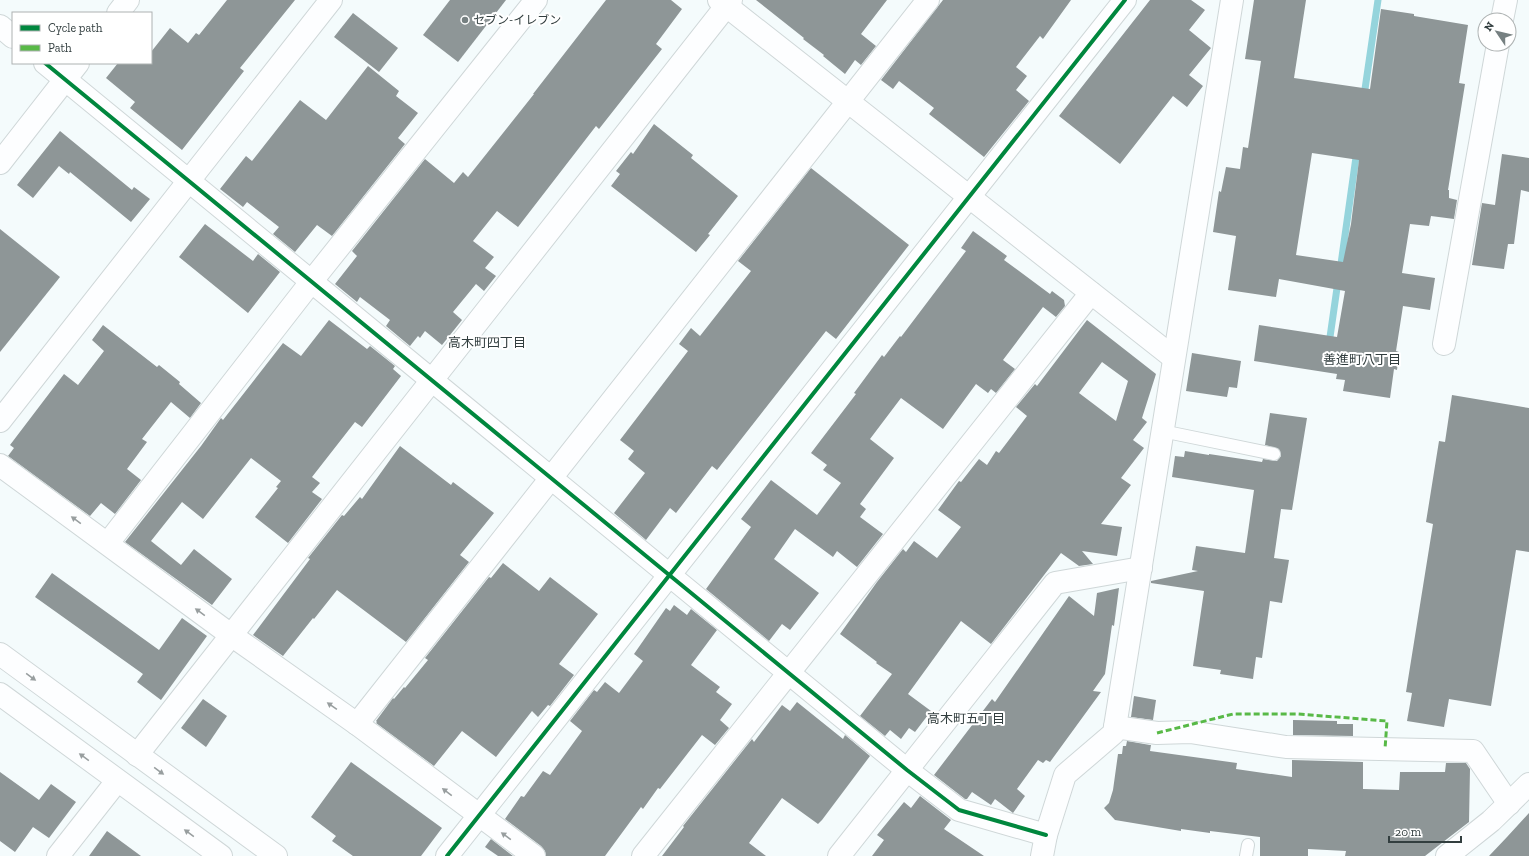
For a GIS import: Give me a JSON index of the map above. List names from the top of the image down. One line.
{"districts":["高木町四丁目","善進町八丁目","高木町五丁目"],"places":["セブン-イレブン"],"legend":["Cycle path","Path"],"scale_bar":"20 m","north":"top left"}
